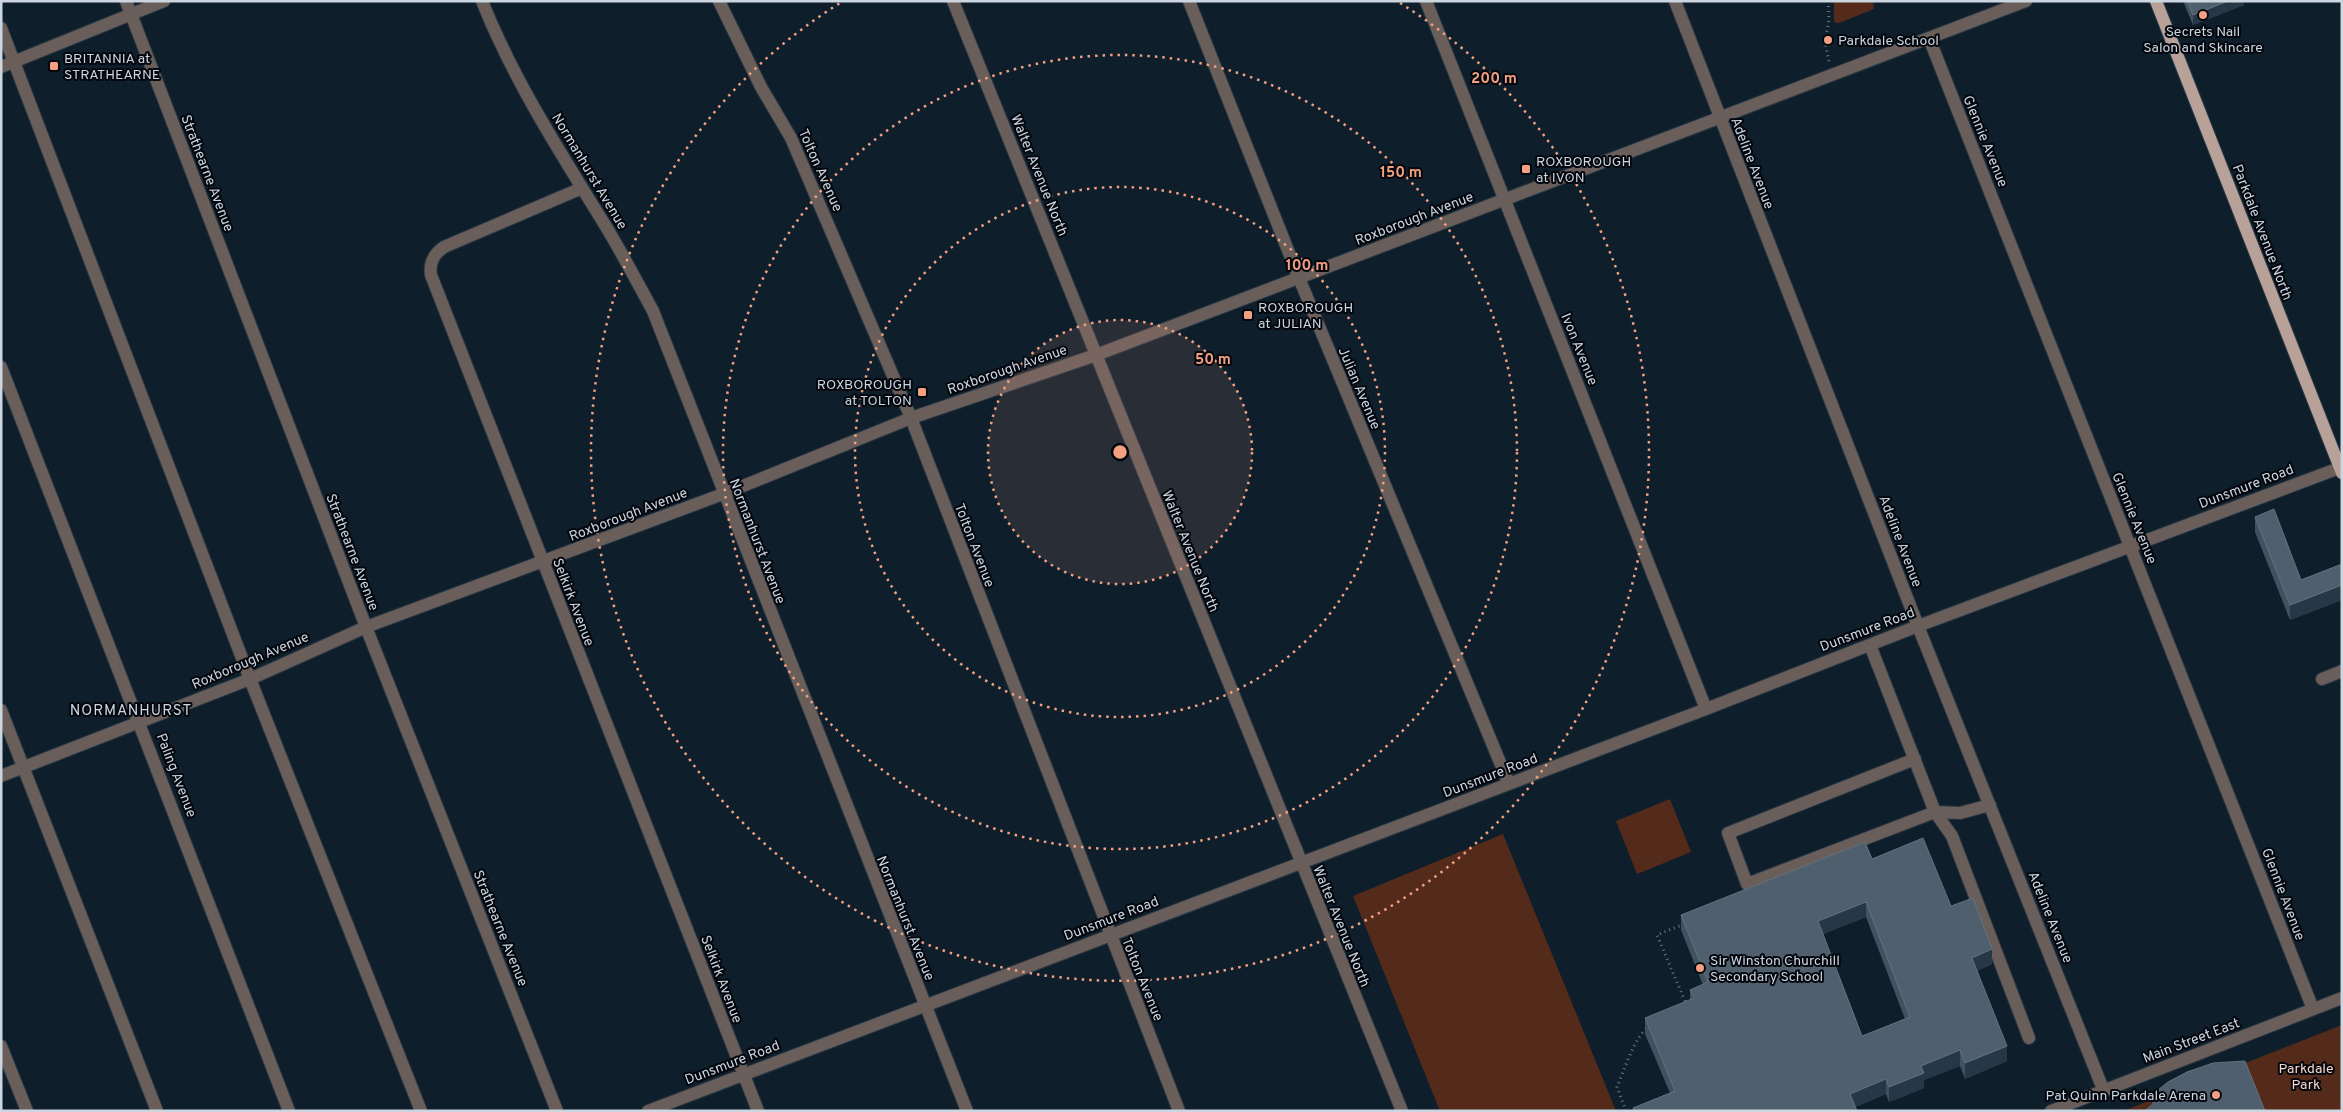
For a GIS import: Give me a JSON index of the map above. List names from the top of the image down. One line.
{"streets":{"main road":["Parkdale Avenue North"],"street":["Glennie Avenue","Adeline Avenue","Tolton Avenue","Normanhurst Avenue","Strathearne Avenue","Walter Avenue North","Roxborough Avenue","Ivon Avenue","Julian Avenue","Dunsmure Road","Selkirk Avenue","Paling Avenue","Main Street East"]},"crossings":[["Glennie Avenue","Roxborough Avenue"],["Glennie Avenue","Dunsmure Road"],["Glennie Avenue","Main Street East"],["Adeline Avenue","Roxborough Avenue"],["Adeline Avenue","Dunsmure Road"],["Adeline Avenue","Main Street East"],["Tolton Avenue","Roxborough Avenue"],["Tolton Avenue","Dunsmure Road"],["Normanhurst Avenue","Roxborough Avenue"],["Normanhurst Avenue","Dunsmure Road"],["Normanhurst Avenue","Selkirk Avenue"],["Strathearne Avenue","Roxborough Avenue"],["Walter Avenue North","Roxborough Avenue"],["Walter Avenue North","Dunsmure Road"],["Roxborough Avenue","Ivon Avenue"],["Roxborough Avenue","Julian Avenue"],["Roxborough Avenue","Selkirk Avenue"],["Roxborough Avenue","Paling Avenue"],["Parkdale Avenue North","Dunsmure Road"],["Ivon Avenue","Dunsmure Road"],["Julian Avenue","Dunsmure Road"],["Dunsmure Road","Selkirk Avenue"]],"districts":["NORMANHURST"],"parks":["Parkdale Park"],"places":{"other":["Secrets Nail Salon and Skincare","Parkdale School","Sir Winston Churchill Secondary School","Pat Quinn Parkdale Arena"],"transit":["BRITANNIA at STRATHEARNE","ROXBOROUGH at IVON","ROXBOROUGH at JULIAN","ROXBOROUGH at TOLTON"]},"rings":["200 m","150 m","100 m","50 m"]}
